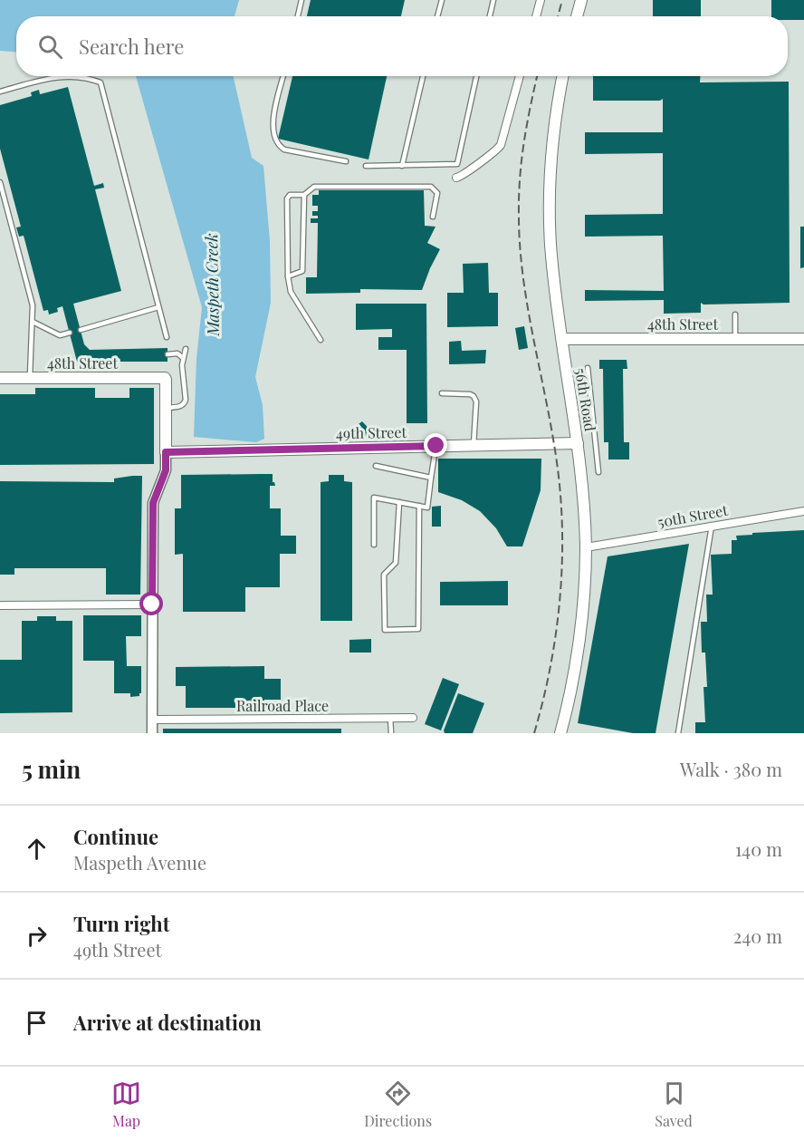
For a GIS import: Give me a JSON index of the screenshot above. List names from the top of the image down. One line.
{"streets":{"main road":["48th Street","56th Road","49th Street"],"street":["50th Street","Railroad Place"]},"crossings":[["48th Street","56th Road"],["56th Road","49th Street"],["56th Road","50th Street"]],"water":["Maspeth Creek"],"page":{"search":"Search here","heading":["5 min","Walk · 380 m"],"list":[["Continue","Maspeth Avenue","140 m"],["Turn right","49th Street","240 m"],"Arrive at destination"],"nav":["Map","Directions","Saved"]}}
